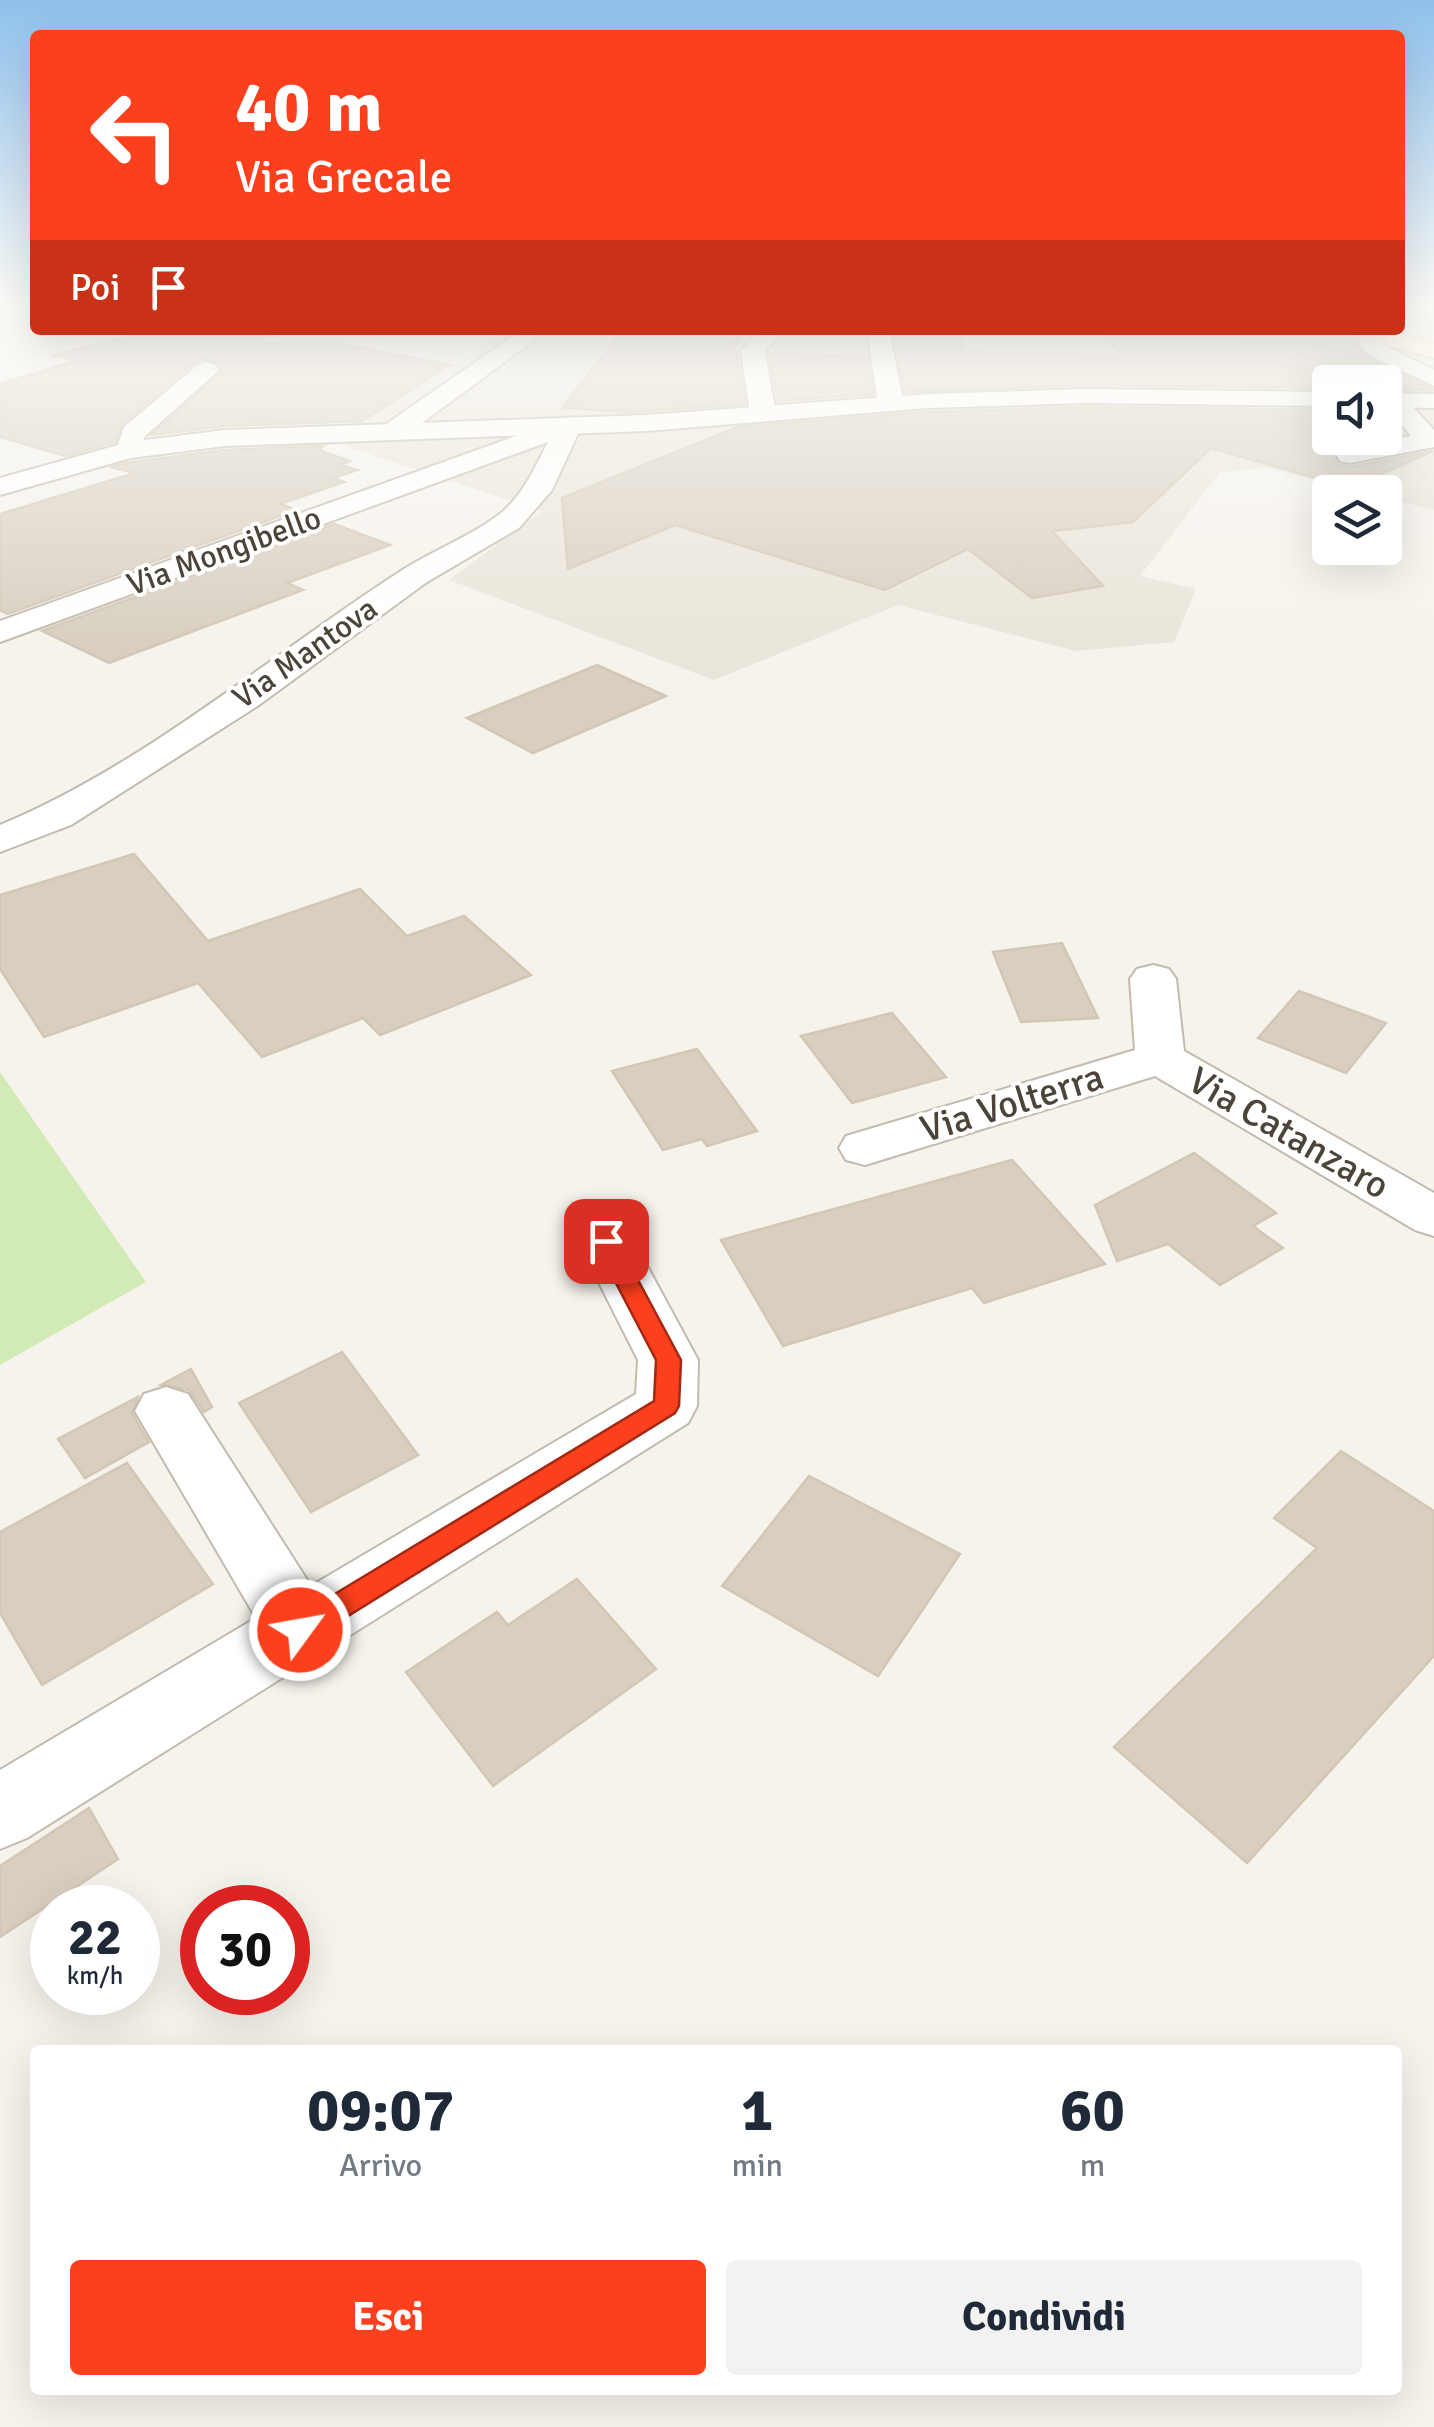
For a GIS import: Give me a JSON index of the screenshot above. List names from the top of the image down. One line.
{"streets":{"street":["Via Mongibello","Via Mantova","Via Volterra","Via Catanzaro"]},"crossings":[["Via Mongibello","Via Mantova"],["Via Volterra","Via Catanzaro"]],"page":{"turn":["40 m","Via Grecale"],"then":"Poi","speed":"22 km/h","limit":"30","eta":["09:07","Arrivo","1","min","60","m"],"buttons":["Esci","Condividi"]}}
